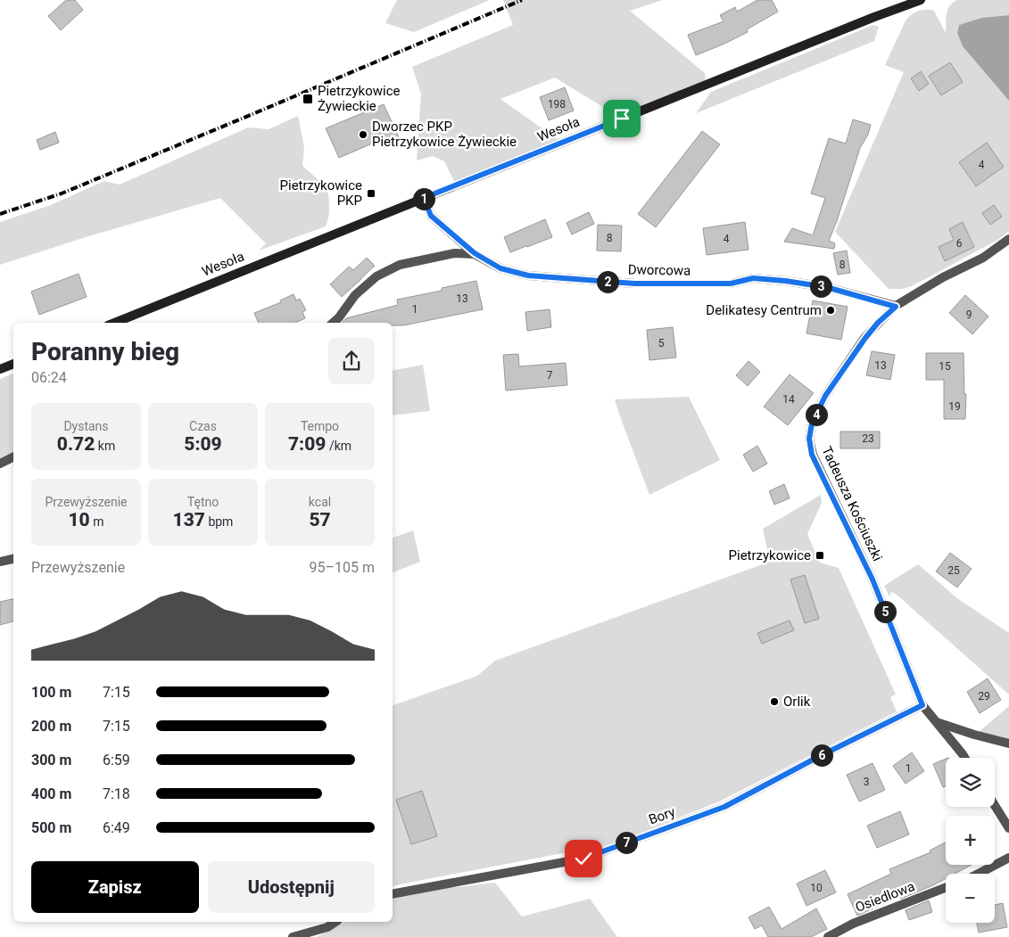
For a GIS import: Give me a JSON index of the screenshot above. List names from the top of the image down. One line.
{"streets":{"main road":["Wesoła"],"street":["Dworcowa","Tadeusza Kościuszki","Bory","Osiedlowa"]},"crossings":[["Wesoła","Dworcowa"],["Dworcowa","Tadeusza Kościuszki"],["Tadeusza Kościuszki","Bory"]],"places":{"transit":["Pietrzykowice Żywieckie","Pietrzykowice PKP","Pietrzykowice"],"other":["Dworzec PKP Pietrzykowice Żywieckie","Delikatesy Centrum","Orlik"]},"house_numbers":["198","4","8","4","6","8","13","1","9","5","13","15","7","14","19","23","25","29","1","3","10"],"page":{"pins":["1","2","3","4","5","6","7"],"heading":["Poranny bieg","06:24"],"stats":[["Dystans","0.72 km"],["Czas","5:09"],["Tempo","7:09 /km"],["Przewyższenie","10 m"],["Tętno","137 bpm"],["kcal","57"]],"chart":["Przewyższenie","95–105 m"],"list":[{"name":"100 m","note":"7:15"},{"name":"200 m","note":"7:15"},{"name":"300 m","note":"6:59"},{"name":"400 m","note":"7:18"},{"name":"500 m","note":"6:49"}],"map_buttons":["+","−"],"buttons":["Zapisz","Udostępnij"]}}
